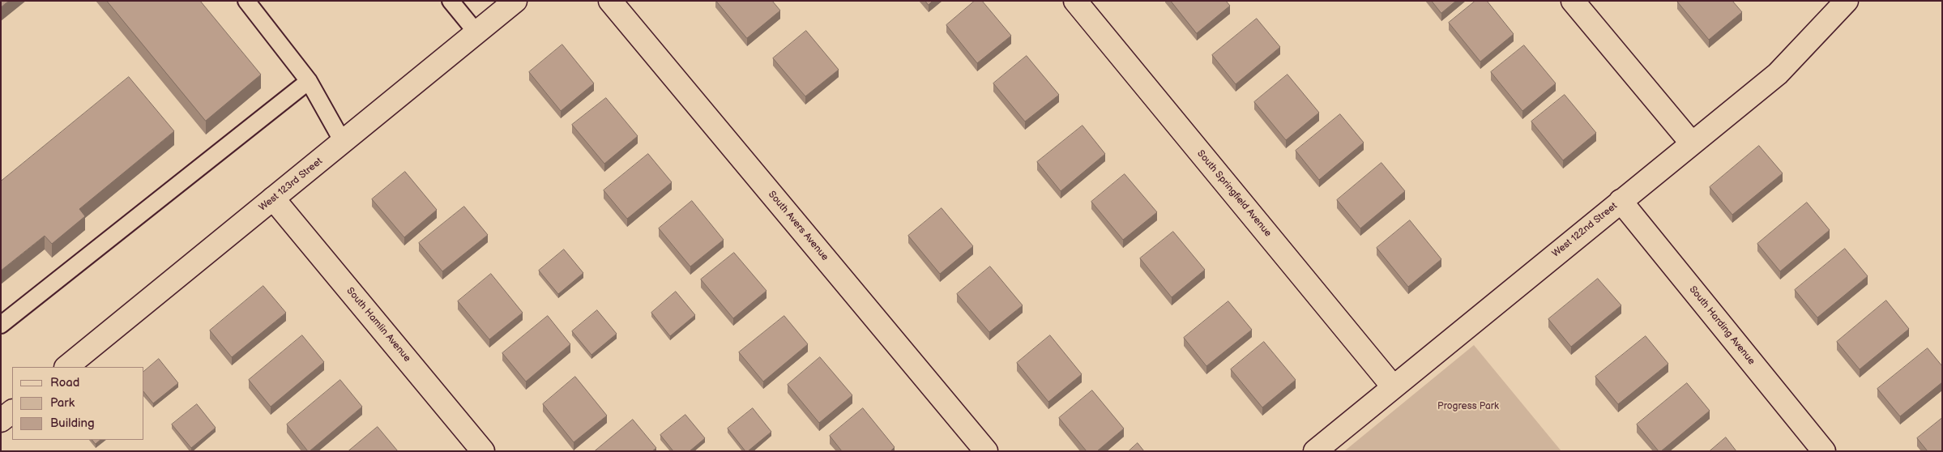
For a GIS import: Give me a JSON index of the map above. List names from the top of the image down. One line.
{"streets":{"street":["West 123rd Street","South Springfield Avenue","South Avers Avenue","West 122nd Street","South Hamlin Avenue","South Harding Avenue"]},"crossings":[["West 123rd Street","South Hamlin Avenue"],["South Springfield Avenue","West 122nd Street"],["West 122nd Street","South Harding Avenue"]],"parks":["Progress Park"],"legend":["Road","Park","Building"]}
